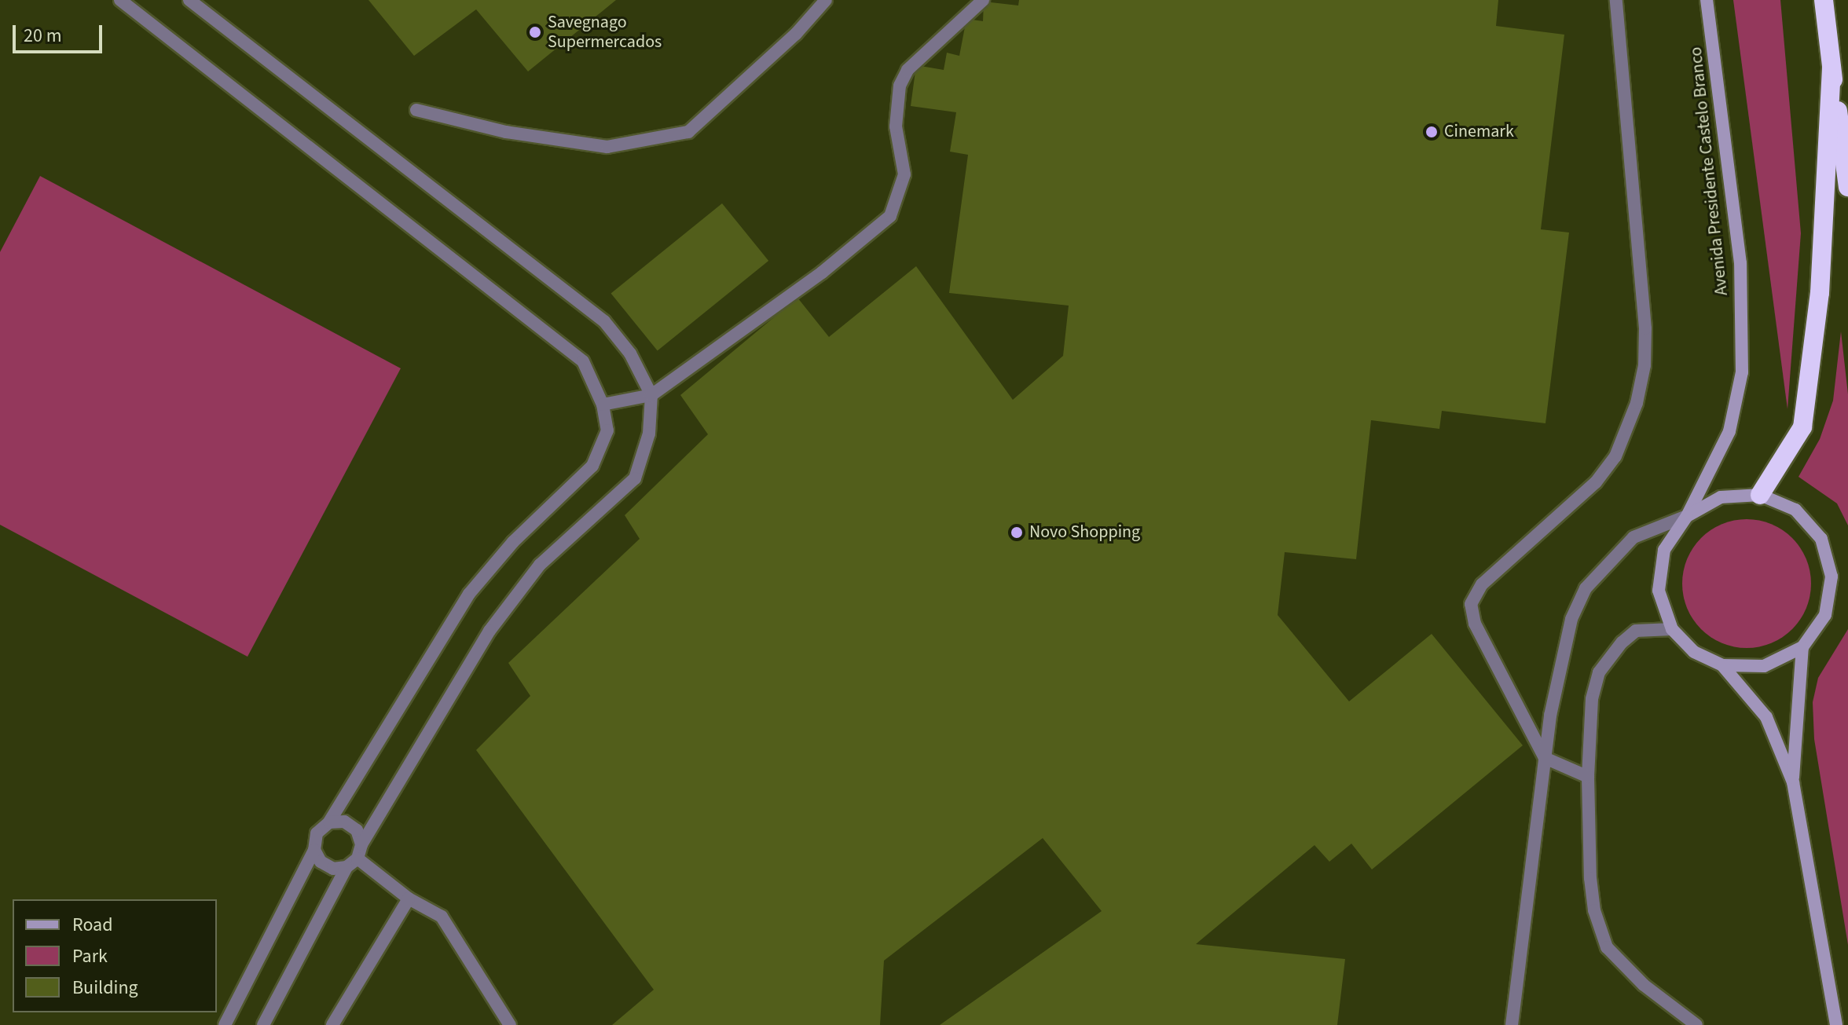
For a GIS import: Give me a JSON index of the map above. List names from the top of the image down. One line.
{"streets":{"main road":["Avenida Presidente Castelo Branco"]},"places":["Savegnago Supermercados","Cinemark","Novo Shopping"],"legend":["Road","Park","Building"],"scale_bar":"20 m"}
